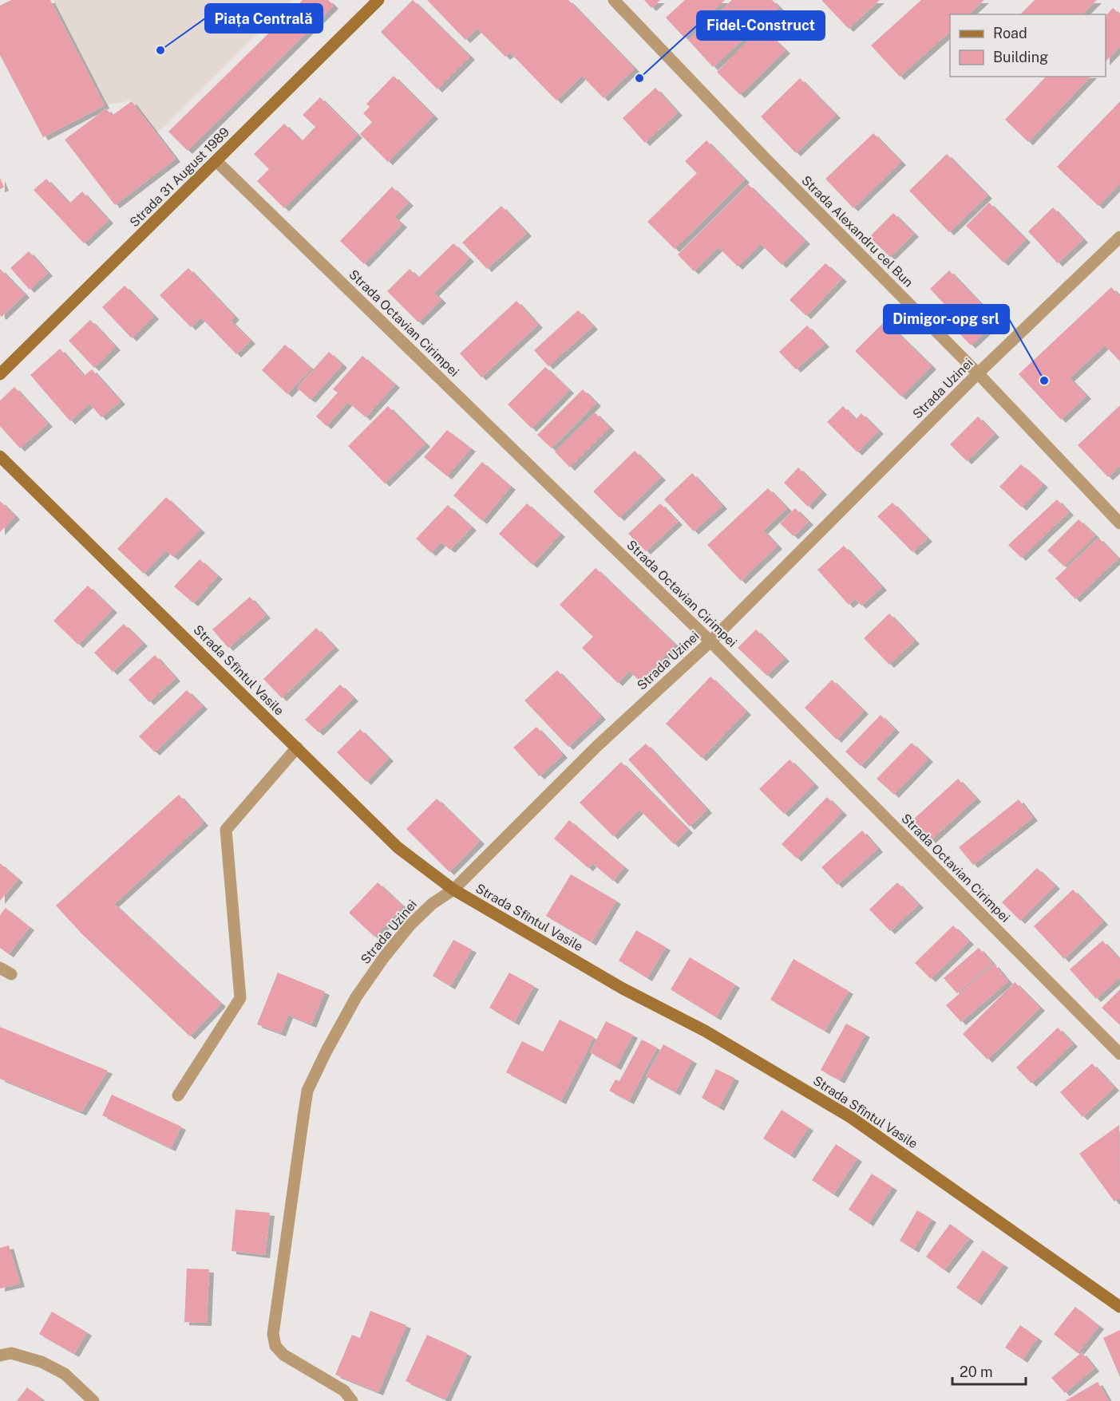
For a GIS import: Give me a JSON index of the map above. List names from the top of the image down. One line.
{"streets":{"street":["Strada 31 August 1989","Strada Alexandru cel Bun","Strada Octavian Cirimpei","Strada Uzinei","Strada Sfîntul Vasile"]},"crossings":[["Strada 31 August 1989","Strada Octavian Cirimpei"],["Strada Alexandru cel Bun","Strada Uzinei"],["Strada Octavian Cirimpei","Strada Uzinei"],["Strada Uzinei","Strada Sfîntul Vasile"]],"places":["Piața Centrală","Fidel-Construct","Dimigor-opg srl"],"legend":["Road","Building"],"scale_bar":"20 m"}
